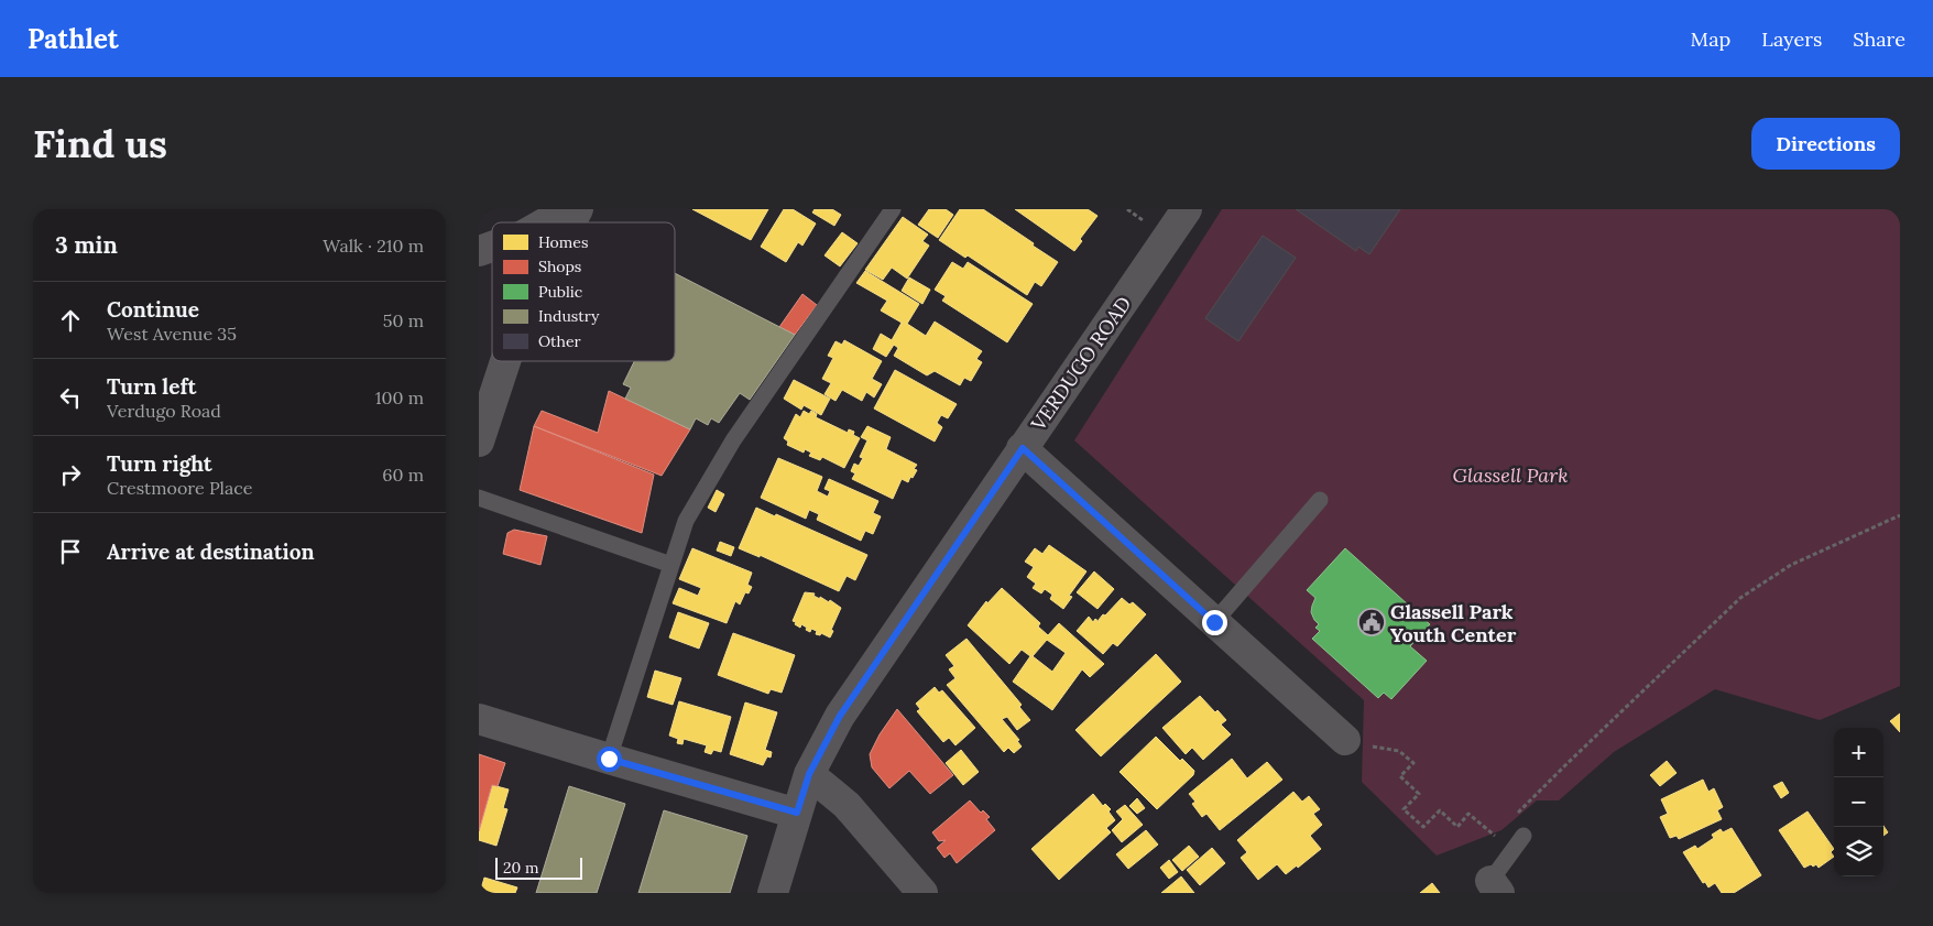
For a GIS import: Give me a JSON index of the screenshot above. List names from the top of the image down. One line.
{"streets":{"street":["VERDUGO ROAD"]},"parks":["Glassell Park"],"places":{"public building":["Glassell Park Youth Center"]},"legend":["Homes","Shops","Public","Industry","Other"],"scale_bar":"20 m","page":{"header":"Pathlet","nav":["Map","Layers","Share"],"buttons":"Directions","title":"Find us","heading":["3 min","Walk · 210 m"],"list":[["Continue","West Avenue 35","50 m"],["Turn left","Verdugo Road","100 m"],["Turn right","Crestmoore Place","60 m"],"Arrive at destination"],"map_buttons":["+","−"],"scale":"20 m"}}
